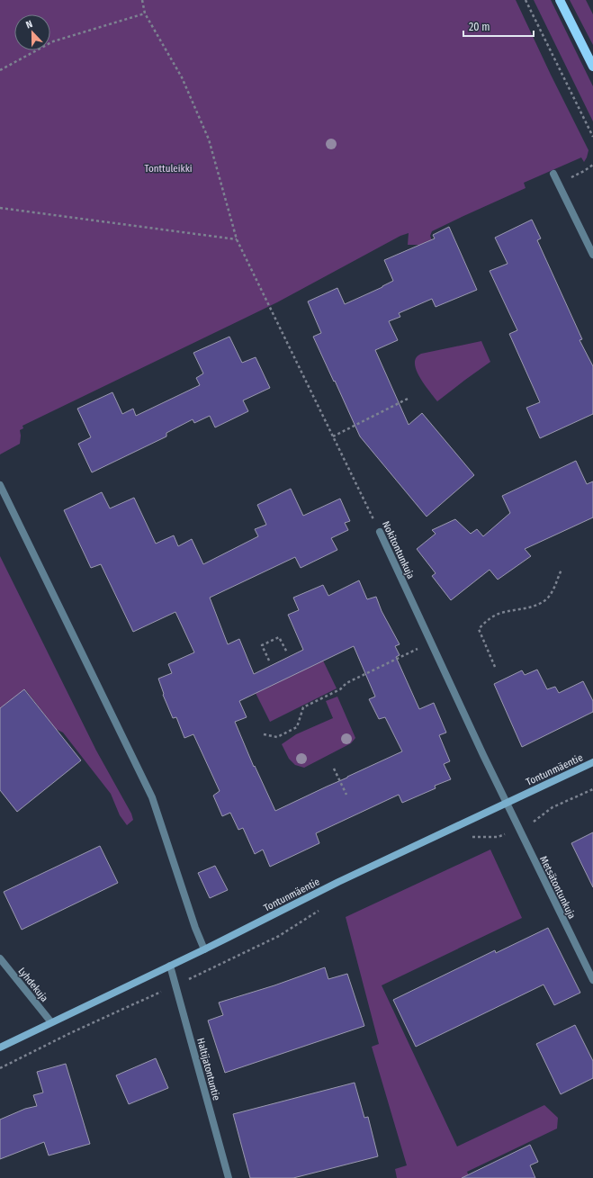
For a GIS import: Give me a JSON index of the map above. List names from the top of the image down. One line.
{"streets":{"street":["Nokitontunkuja","Tontunmäentie","Metsätontunkuja","Lyhdekuja","Haltijatontuntie"]},"crossings":[["Nokitontunkuja","Tontunmäentie"],["Nokitontunkuja","Metsätontunkuja"],["Tontunmäentie","Metsätontunkuja"],["Tontunmäentie","Lyhdekuja"],["Tontunmäentie","Haltijatontuntie"]],"parks":["Tonttuleikki"],"scale_bar":"20 m","north":"top"}
